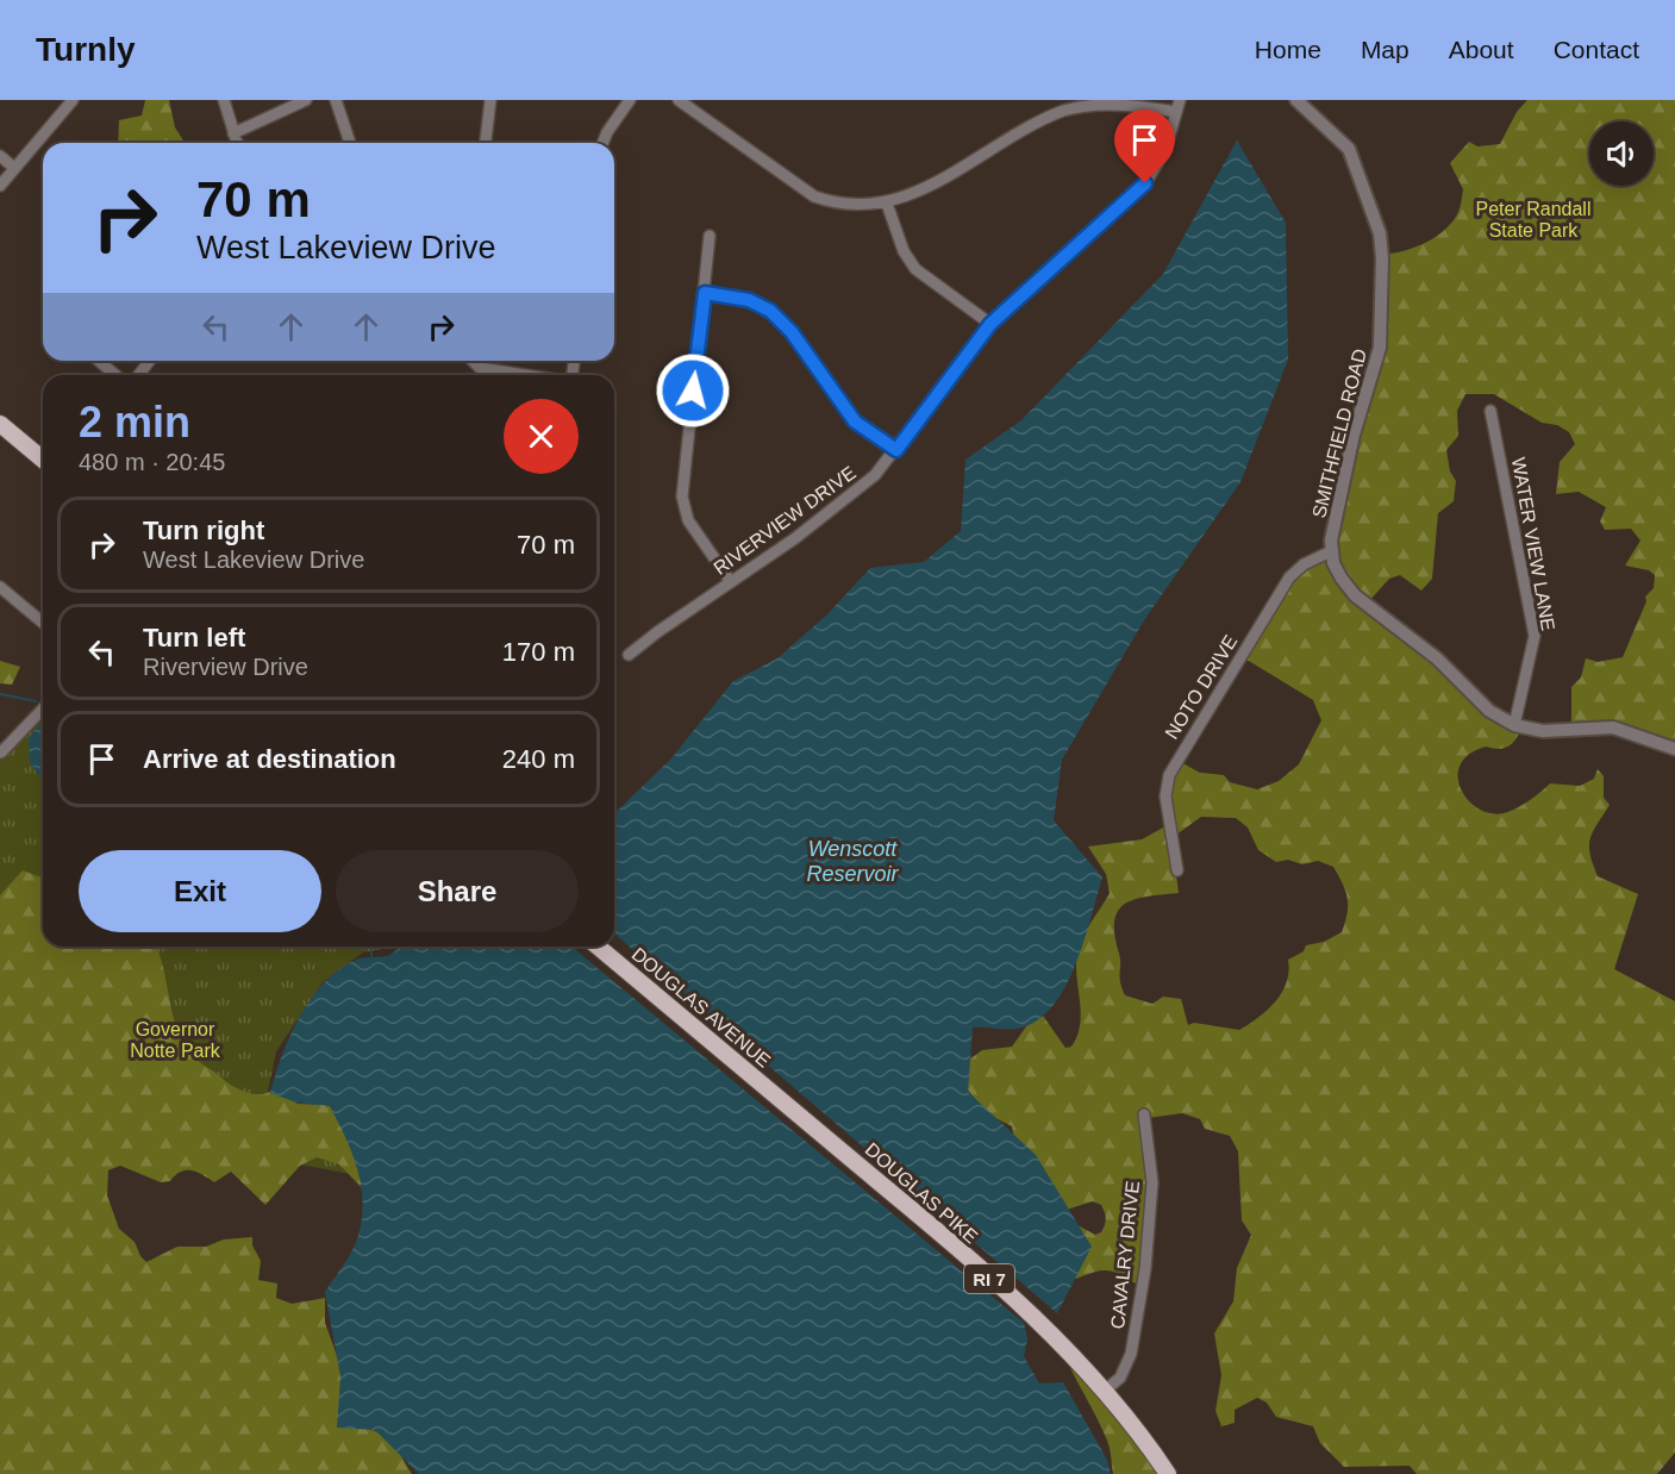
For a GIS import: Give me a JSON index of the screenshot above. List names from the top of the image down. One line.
{"streets":{"main road":["DOUGLAS AVENUE","DOUGLAS PIKE","RI 7"],"street":["SMITHFIELD ROAD","RIVERVIEW DRIVE","WATER VIEW LANE","NOTO DRIVE","CAVALRY DRIVE"]},"crossings":[["SMITHFIELD ROAD","NOTO DRIVE"],["DOUGLAS AVENUE","DOUGLAS PIKE"],["DOUGLAS PIKE","CAVALRY DRIVE"]],"water":["Wenscott Reservoir"],"parks":["Peter Randall State Park","Governor Notte Park"],"page":{"header":"Turnly","nav":["Home","Map","About","Contact"],"turn":["70 m","West Lakeview Drive"],"heading":["2 min","480 m · 20:45"],"list":[{"name":"Turn right","note":"West Lakeview Drive","value":"70 m"},{"name":"Turn left","note":"Riverview Drive","value":"170 m"},{"name":"Arrive at destination","value":"240 m"}],"buttons":["Exit","Share"]}}
